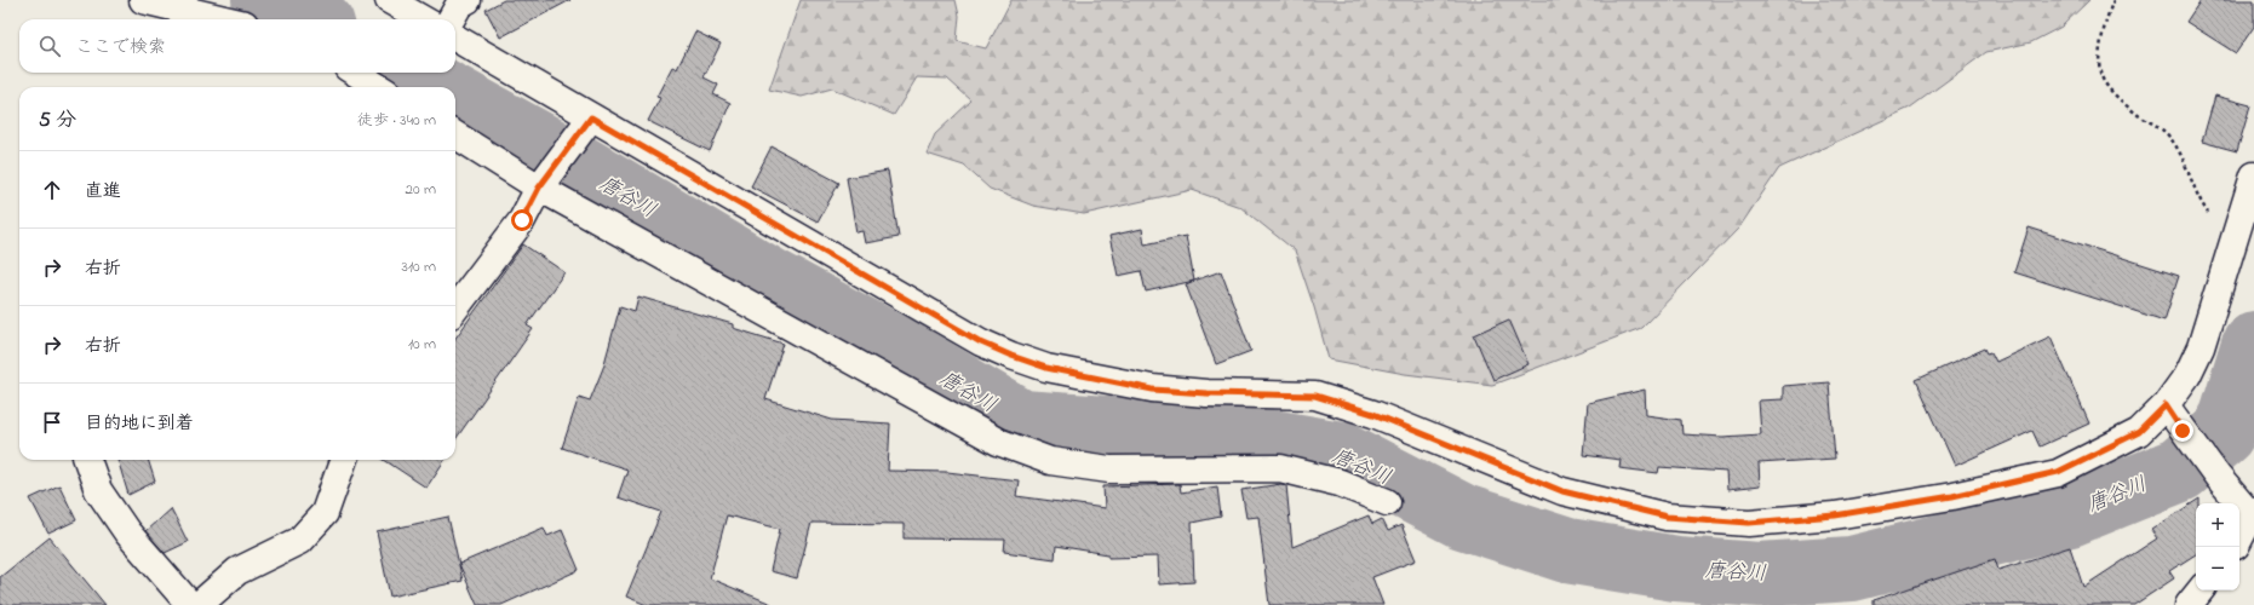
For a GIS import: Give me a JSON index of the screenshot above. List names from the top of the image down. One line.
{"water":["唐谷川"],"page":{"search":"ここで検索","heading":["5 分","徒歩 · 340 m"],"list":[["直進","20 m"],["右折","310 m"],["右折","10 m"],"目的地に到着"],"map_buttons":["+","−"]}}
